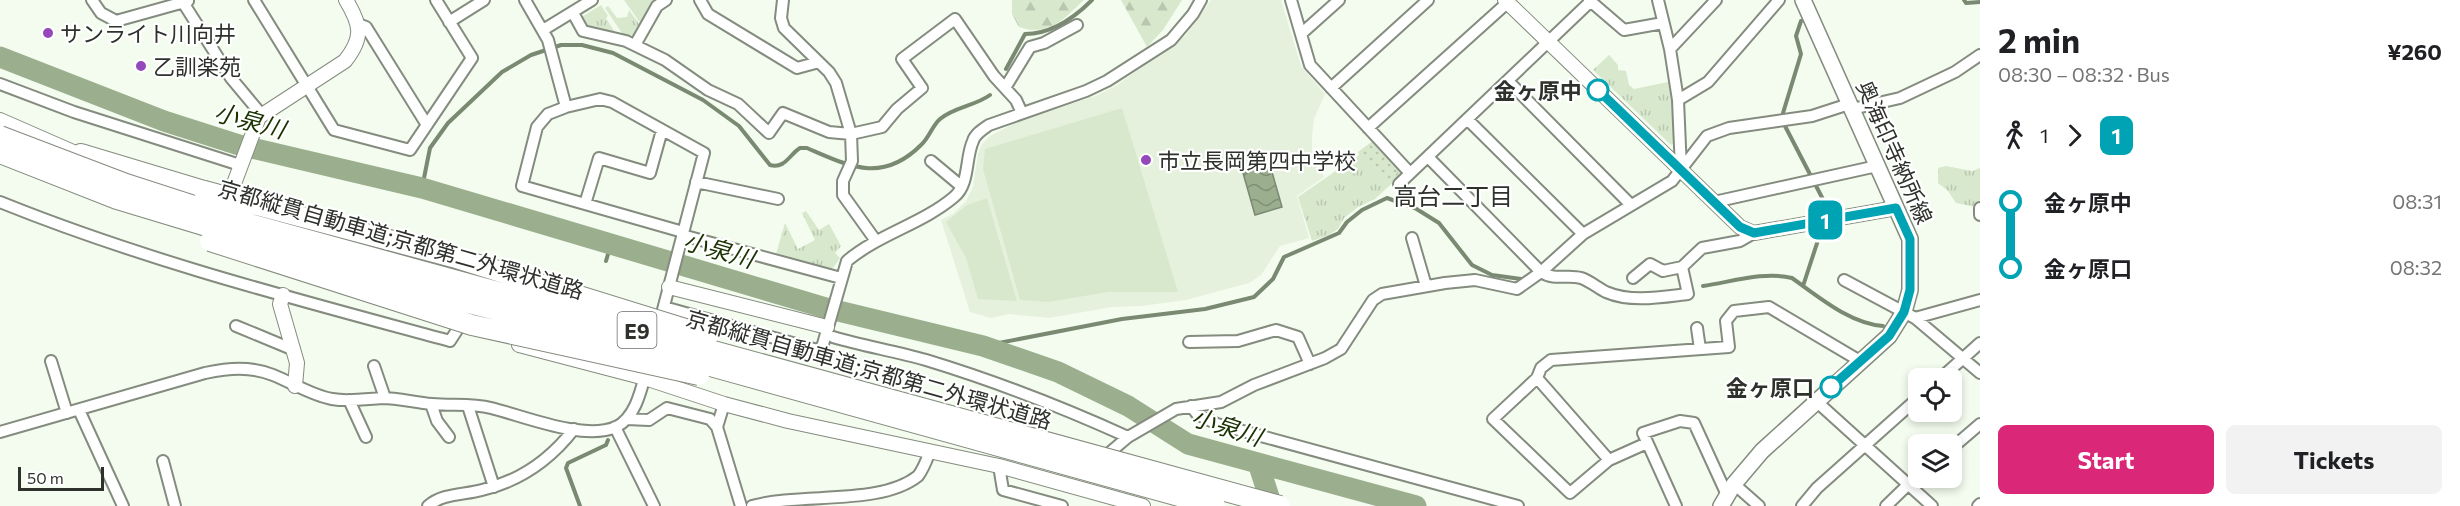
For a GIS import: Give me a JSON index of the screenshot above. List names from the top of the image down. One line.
{"streets":{"highway":["京都縦貫自動車道;京都第二外環状道路","E9"],"main road":["奥海印寺納所線"]},"districts":["高台二丁目"],"water":["小泉川"],"places":["サンライト川向井","乙訓楽苑","金ヶ原中","市立長岡第四中学校","金ヶ原口"],"lines":["bus line 1"],"scale_bar":"50 m","page":{"on_map":"1","heading":["2 min","08:30 – 08:32 · Bus","¥260"],"legs":["1","1"],"list":[{"name":"金ヶ原中","value":"08:31"},{"name":"金ヶ原口","value":"08:32"}],"buttons":["Start","Tickets"],"scale":"50 m"}}
